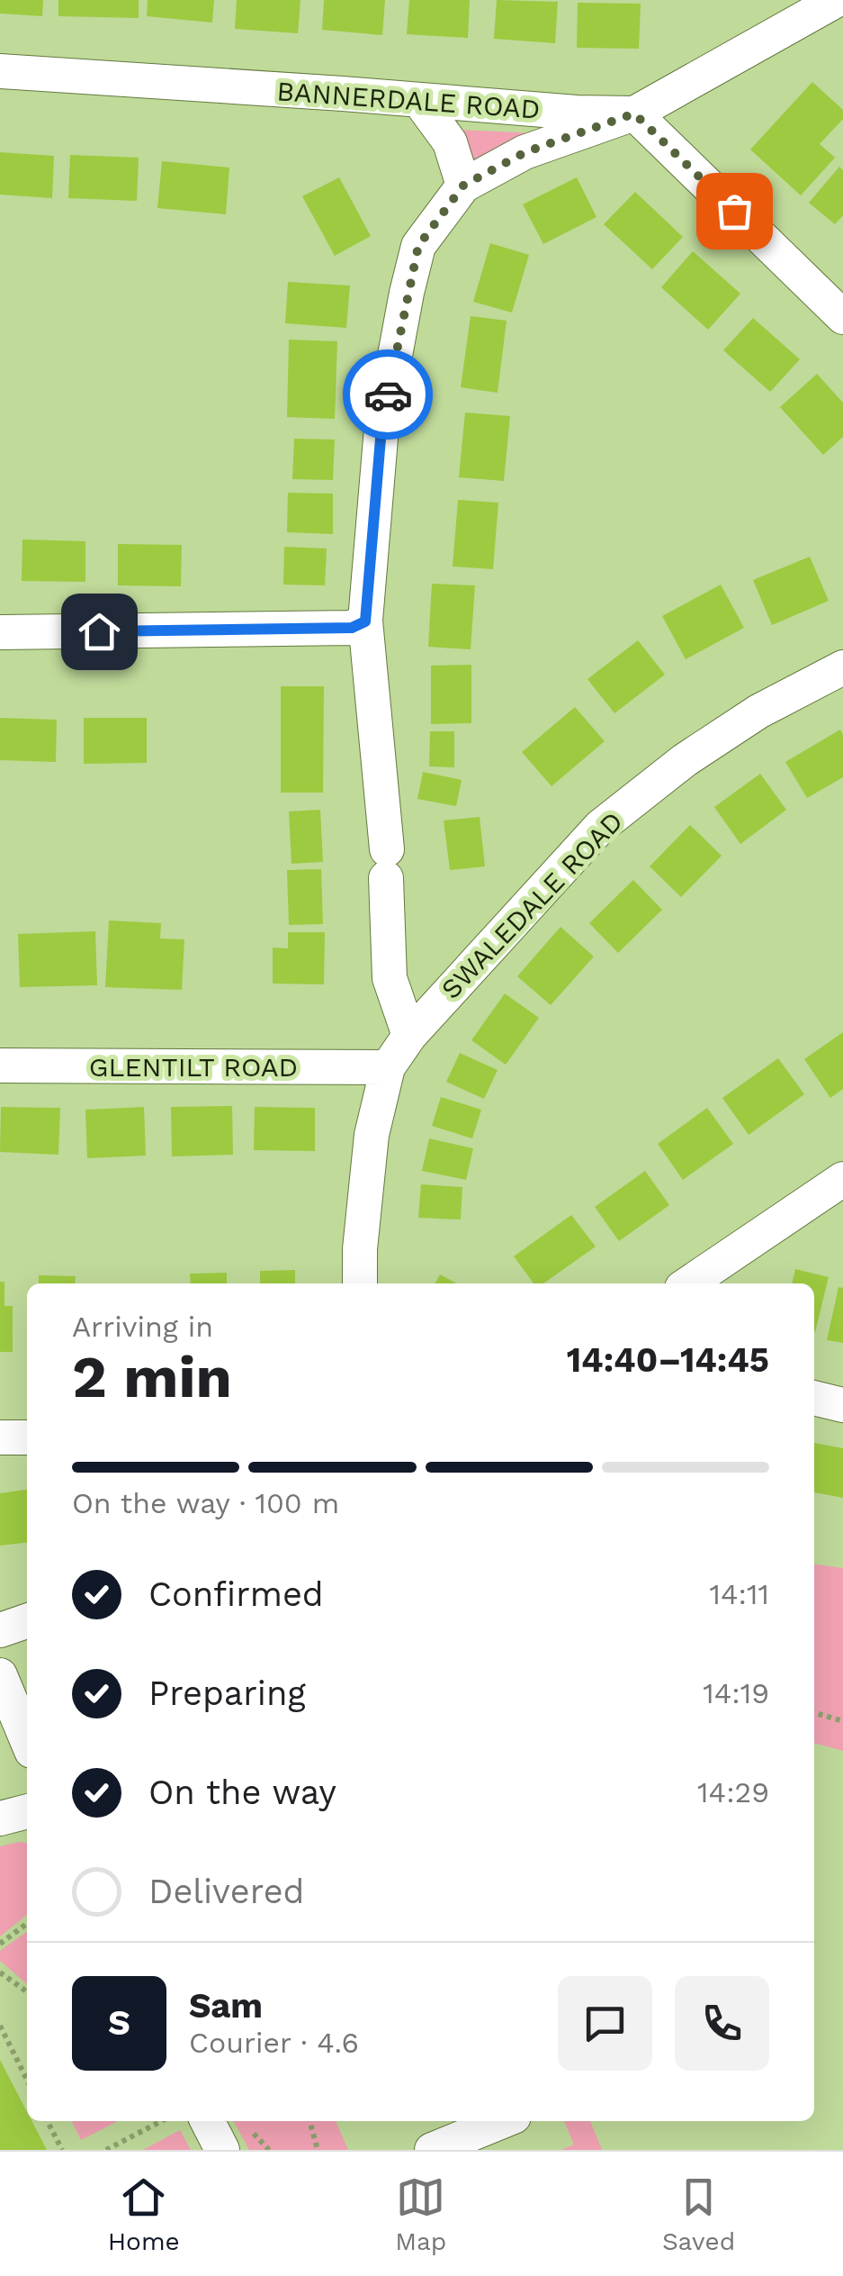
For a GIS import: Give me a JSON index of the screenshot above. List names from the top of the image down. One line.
{"streets":{"street":["BANNERDALE ROAD","SWALEDALE ROAD","GLENTILT ROAD"]},"crossings":[["SWALEDALE ROAD","GLENTILT ROAD"]],"page":{"heading":["2 min","Arriving in","14:40–14:45"],"panel":["Sam","Courier · 4.6"],"bar":"On the way · 100 m","list":[["Confirmed","14:11"],["Preparing","14:19"],["On the way","14:29"],"Delivered"],"round":"S","tabs":["Home","Map","Saved"]}}
